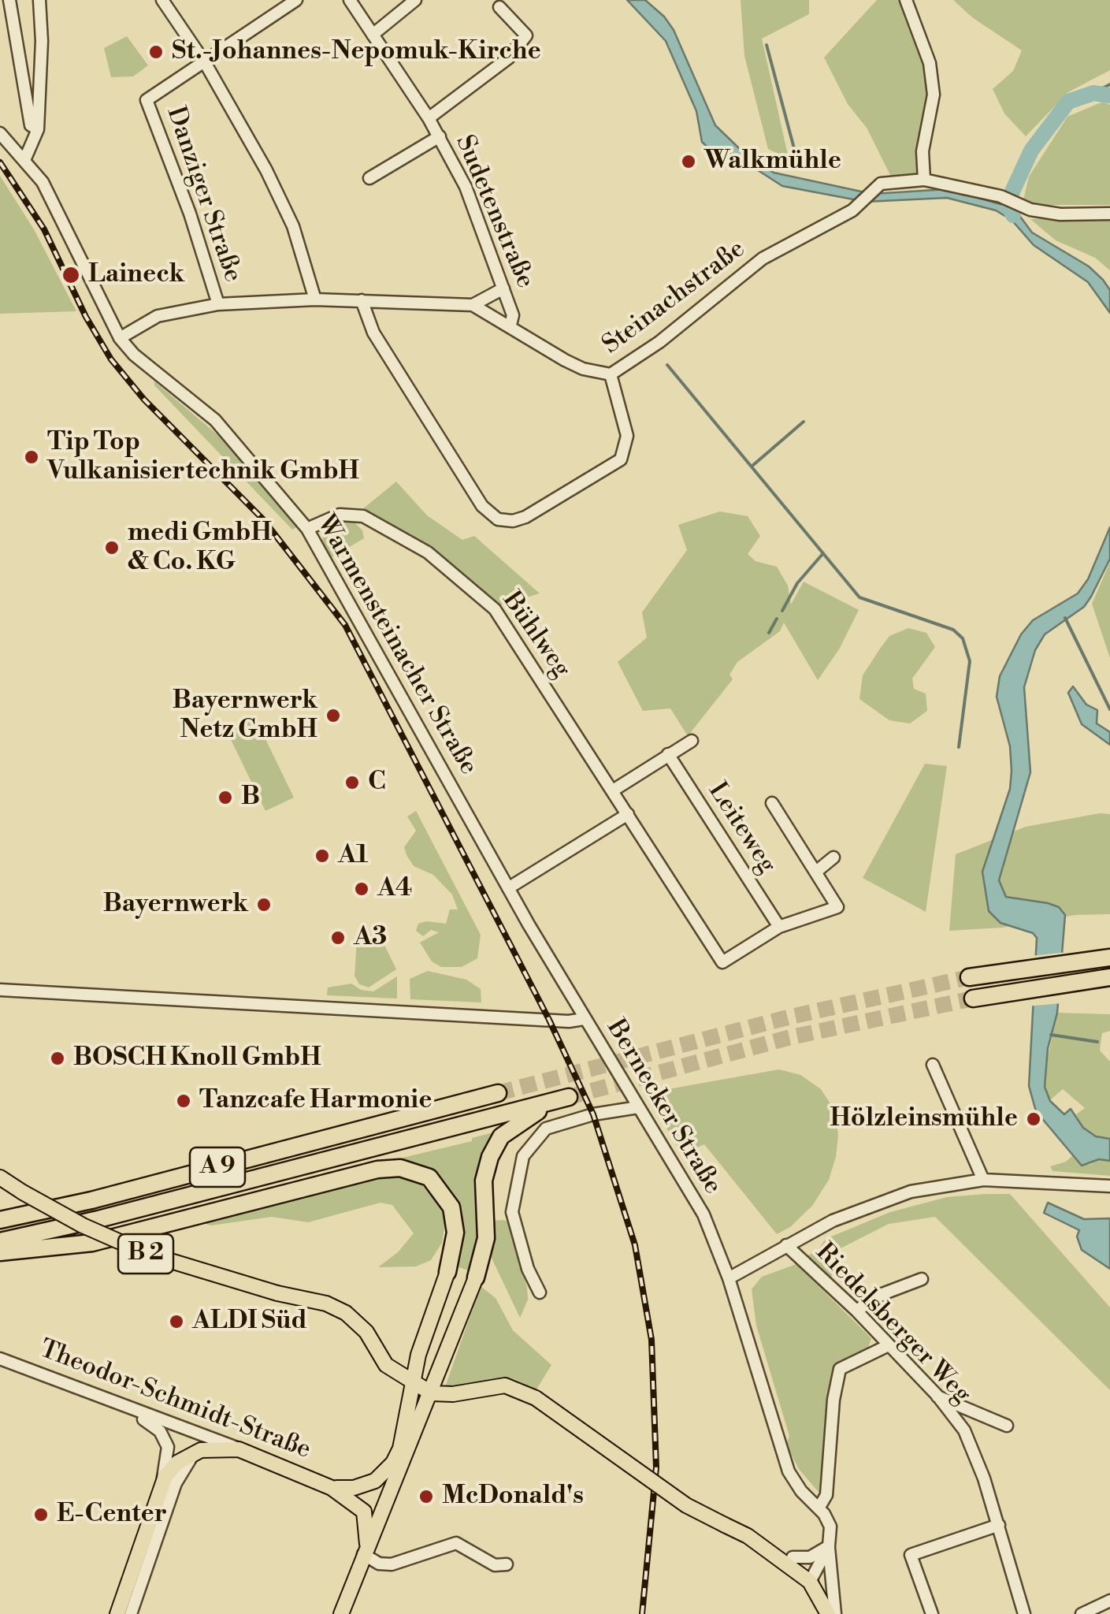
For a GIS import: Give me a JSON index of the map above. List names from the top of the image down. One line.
{"streets":{"highway":["A 9"],"main road":["B 2","Theodor-Schmidt-Straße"],"street":["Danziger Straße","Sudetenstraße","Steinachstraße","Bühlweg","Warmensteinacher Straße","Leiteweg","Bernecker Straße","Riedelsberger Weg"]},"crossings":[["Danziger Straße","Steinachstraße"],["Sudetenstraße","Steinachstraße"],["Steinachstraße","Warmensteinacher Straße"],["Bühlweg","Warmensteinacher Straße"],["Bühlweg","Leiteweg"],["Warmensteinacher Straße","Bernecker Straße"]],"places":["St.-Johannes-Nepomuk-Kirche","Walkmühle","Laineck","Tip Top Vulkanisiertechnik GmbH","medi GmbH & Co. KG","Bayernwerk Netz GmbH","C","B","A1","A4","Bayernwerk","A3","BOSCH Knoll GmbH","Tanzcafe Harmonie","Hölzleinsmühle","ALDI Süd","McDonald's","E-Center"]}
